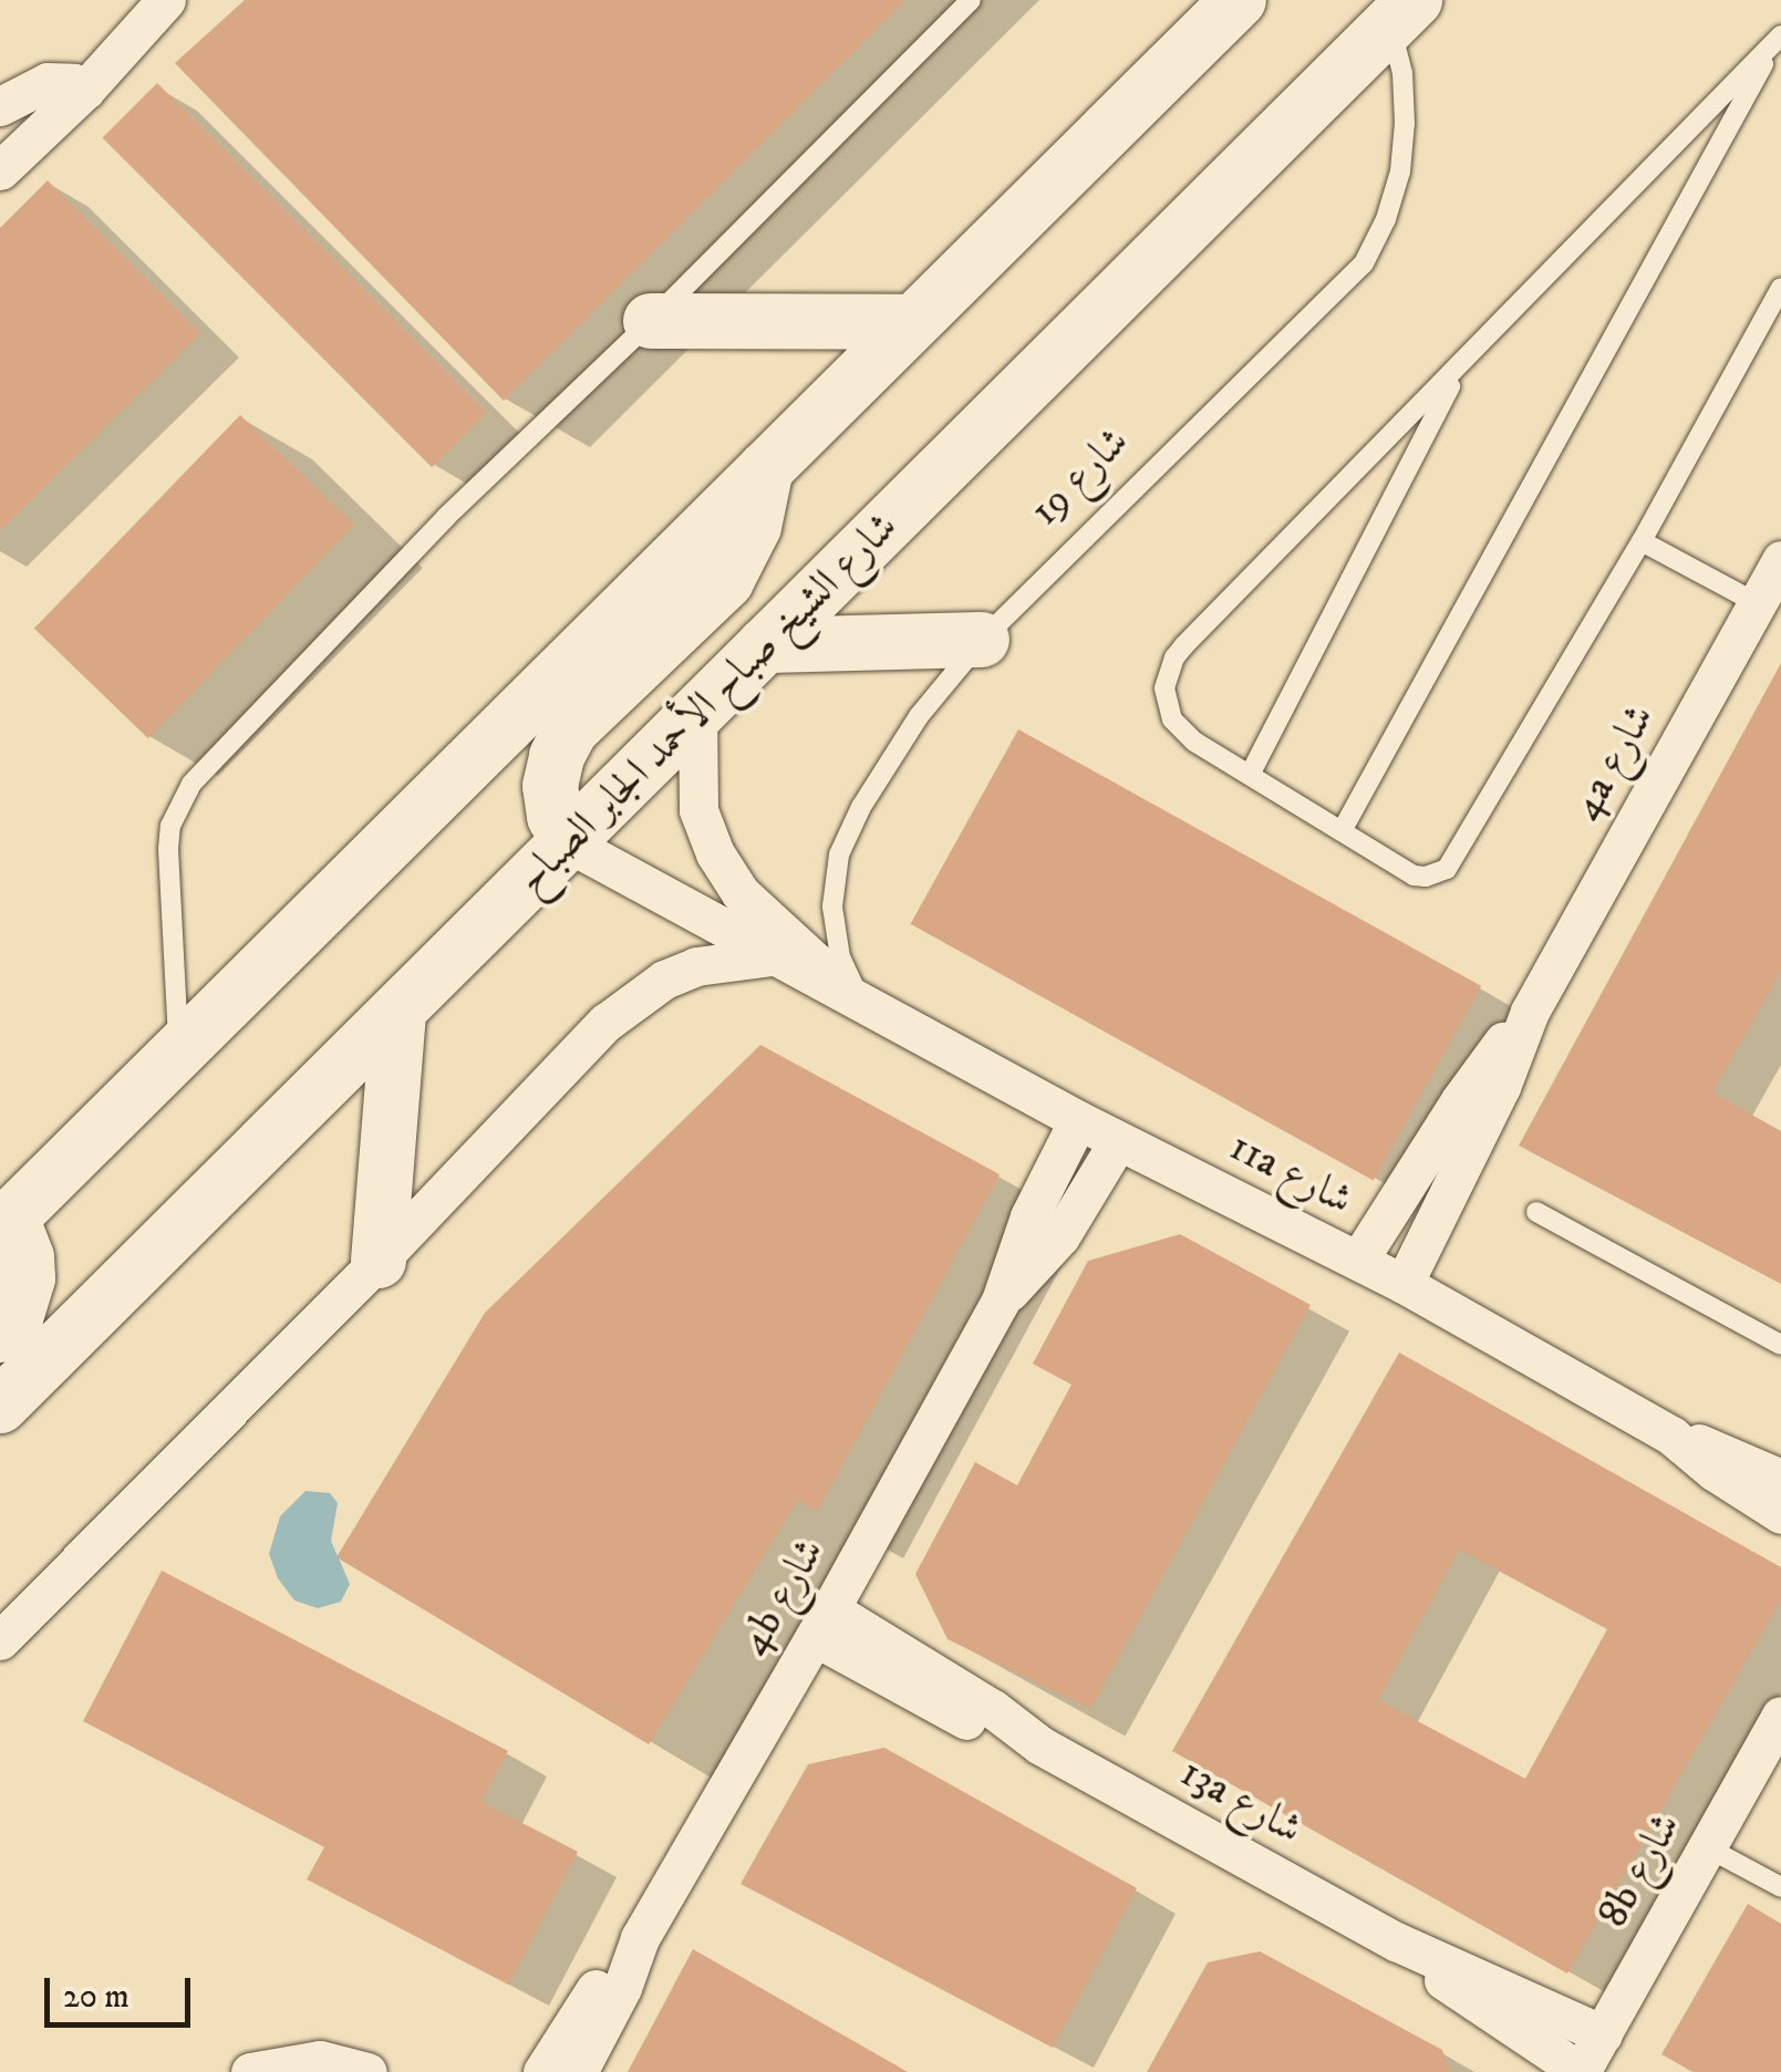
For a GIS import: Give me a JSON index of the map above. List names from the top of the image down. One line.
{"streets":{"main road":["شارع الشيخ صباح الأحمد الجابر الصباح"],"street":["4a شارع","11a شارع","4b شارع","13a شارع","8b شارع"],"lane":["شارع 19"]},"crossings":[["شارع 19","شارع الشيخ صباح الأحمد الجابر الصباح"],["شارع 19","11a شارع"],["شارع الشيخ صباح الأحمد الجابر الصباح","11a شارع"],["4a شارع","11a شارع"],["11a شارع","4b شارع"],["4b شارع","13a شارع"],["13a شارع","8b شارع"]],"scale_bar":"20 m"}
